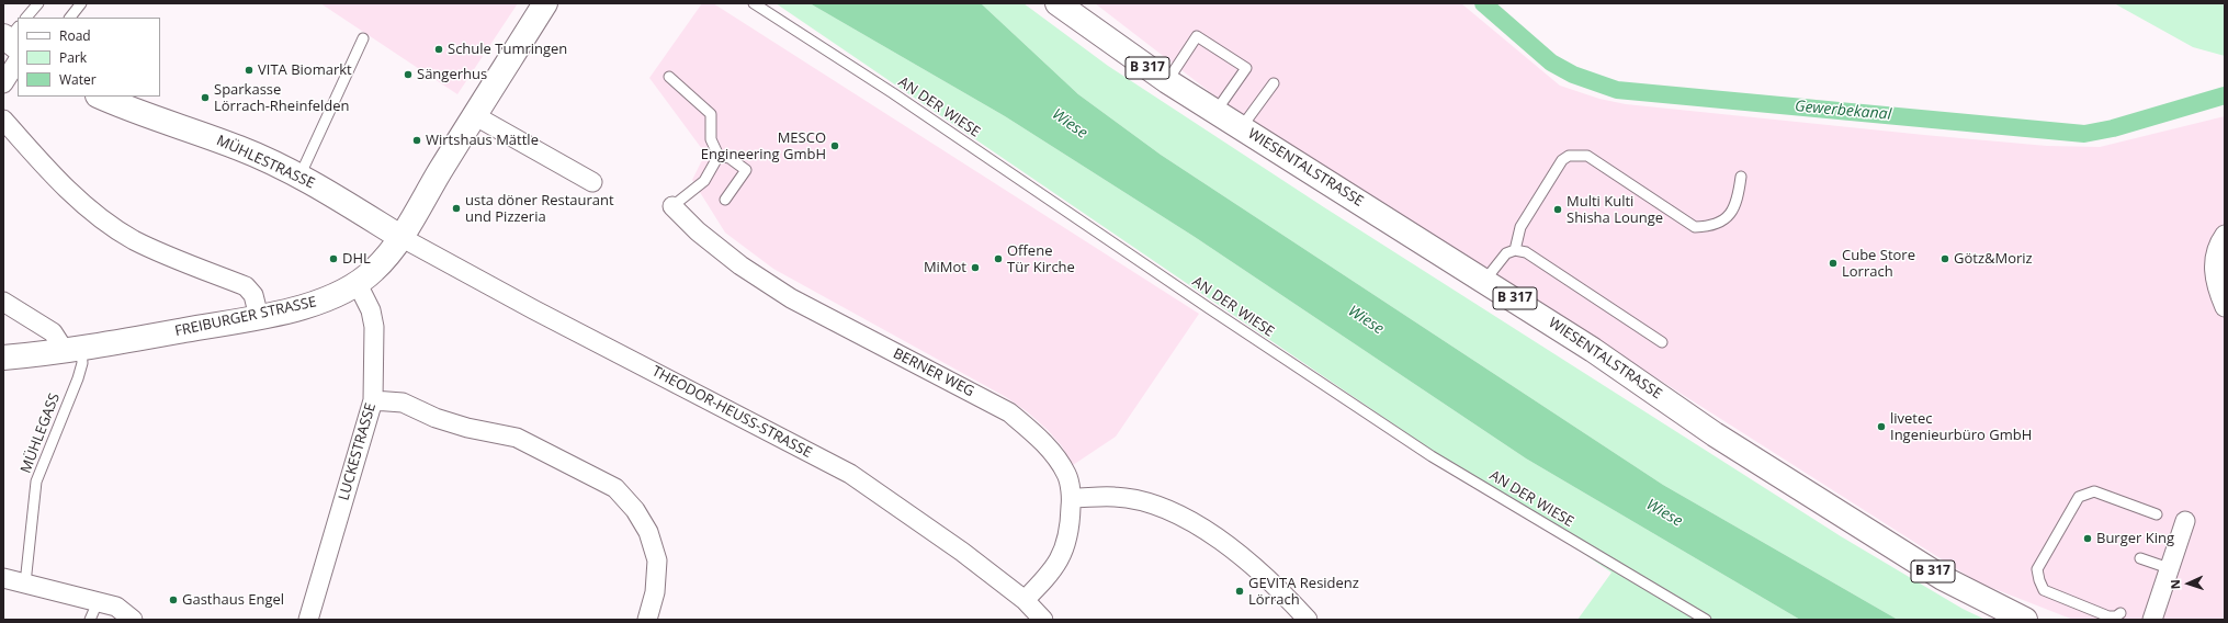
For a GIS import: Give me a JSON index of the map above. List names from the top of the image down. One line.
{"streets":{"main road":["B 317","MÜHLESTRASSE","WIESENTALSTRASSE","FREIBURGER STRASSE"],"street":["BERNER WEG","THEODOR-HEUSS-STRASSE","LUCKESTRASSE"],"lane":["AN DER WIESE","MÜHLEGASS"]},"crossings":[["MÜHLESTRASSE","FREIBURGER STRASSE"],["MÜHLESTRASSE","THEODOR-HEUSS-STRASSE"],["FREIBURGER STRASSE","THEODOR-HEUSS-STRASSE"],["FREIBURGER STRASSE","MÜHLEGASS"],["FREIBURGER STRASSE","LUCKESTRASSE"],["BERNER WEG","THEODOR-HEUSS-STRASSE"]],"water":["Gewerbekanal","Wiese"],"places":["Schule Tumringen","VITA Biomarkt","Sängerhus","Sparkasse Lörrach-Rheinfelden","Wirtshaus Mättle","MESCO Engineering GmbH","usta döner Restaurant und Pizzeria","Multi Kulti Shisha Lounge","DHL","Offene Tür Kirche","Götz&Moriz","Cube Store Lorrach","MiMot","livetec Ingenieurbüro GmbH","Burger King","GEVITA Residenz Lörrach","Gasthaus Engel"],"legend":["Road","Park","Water"],"north":"left"}
